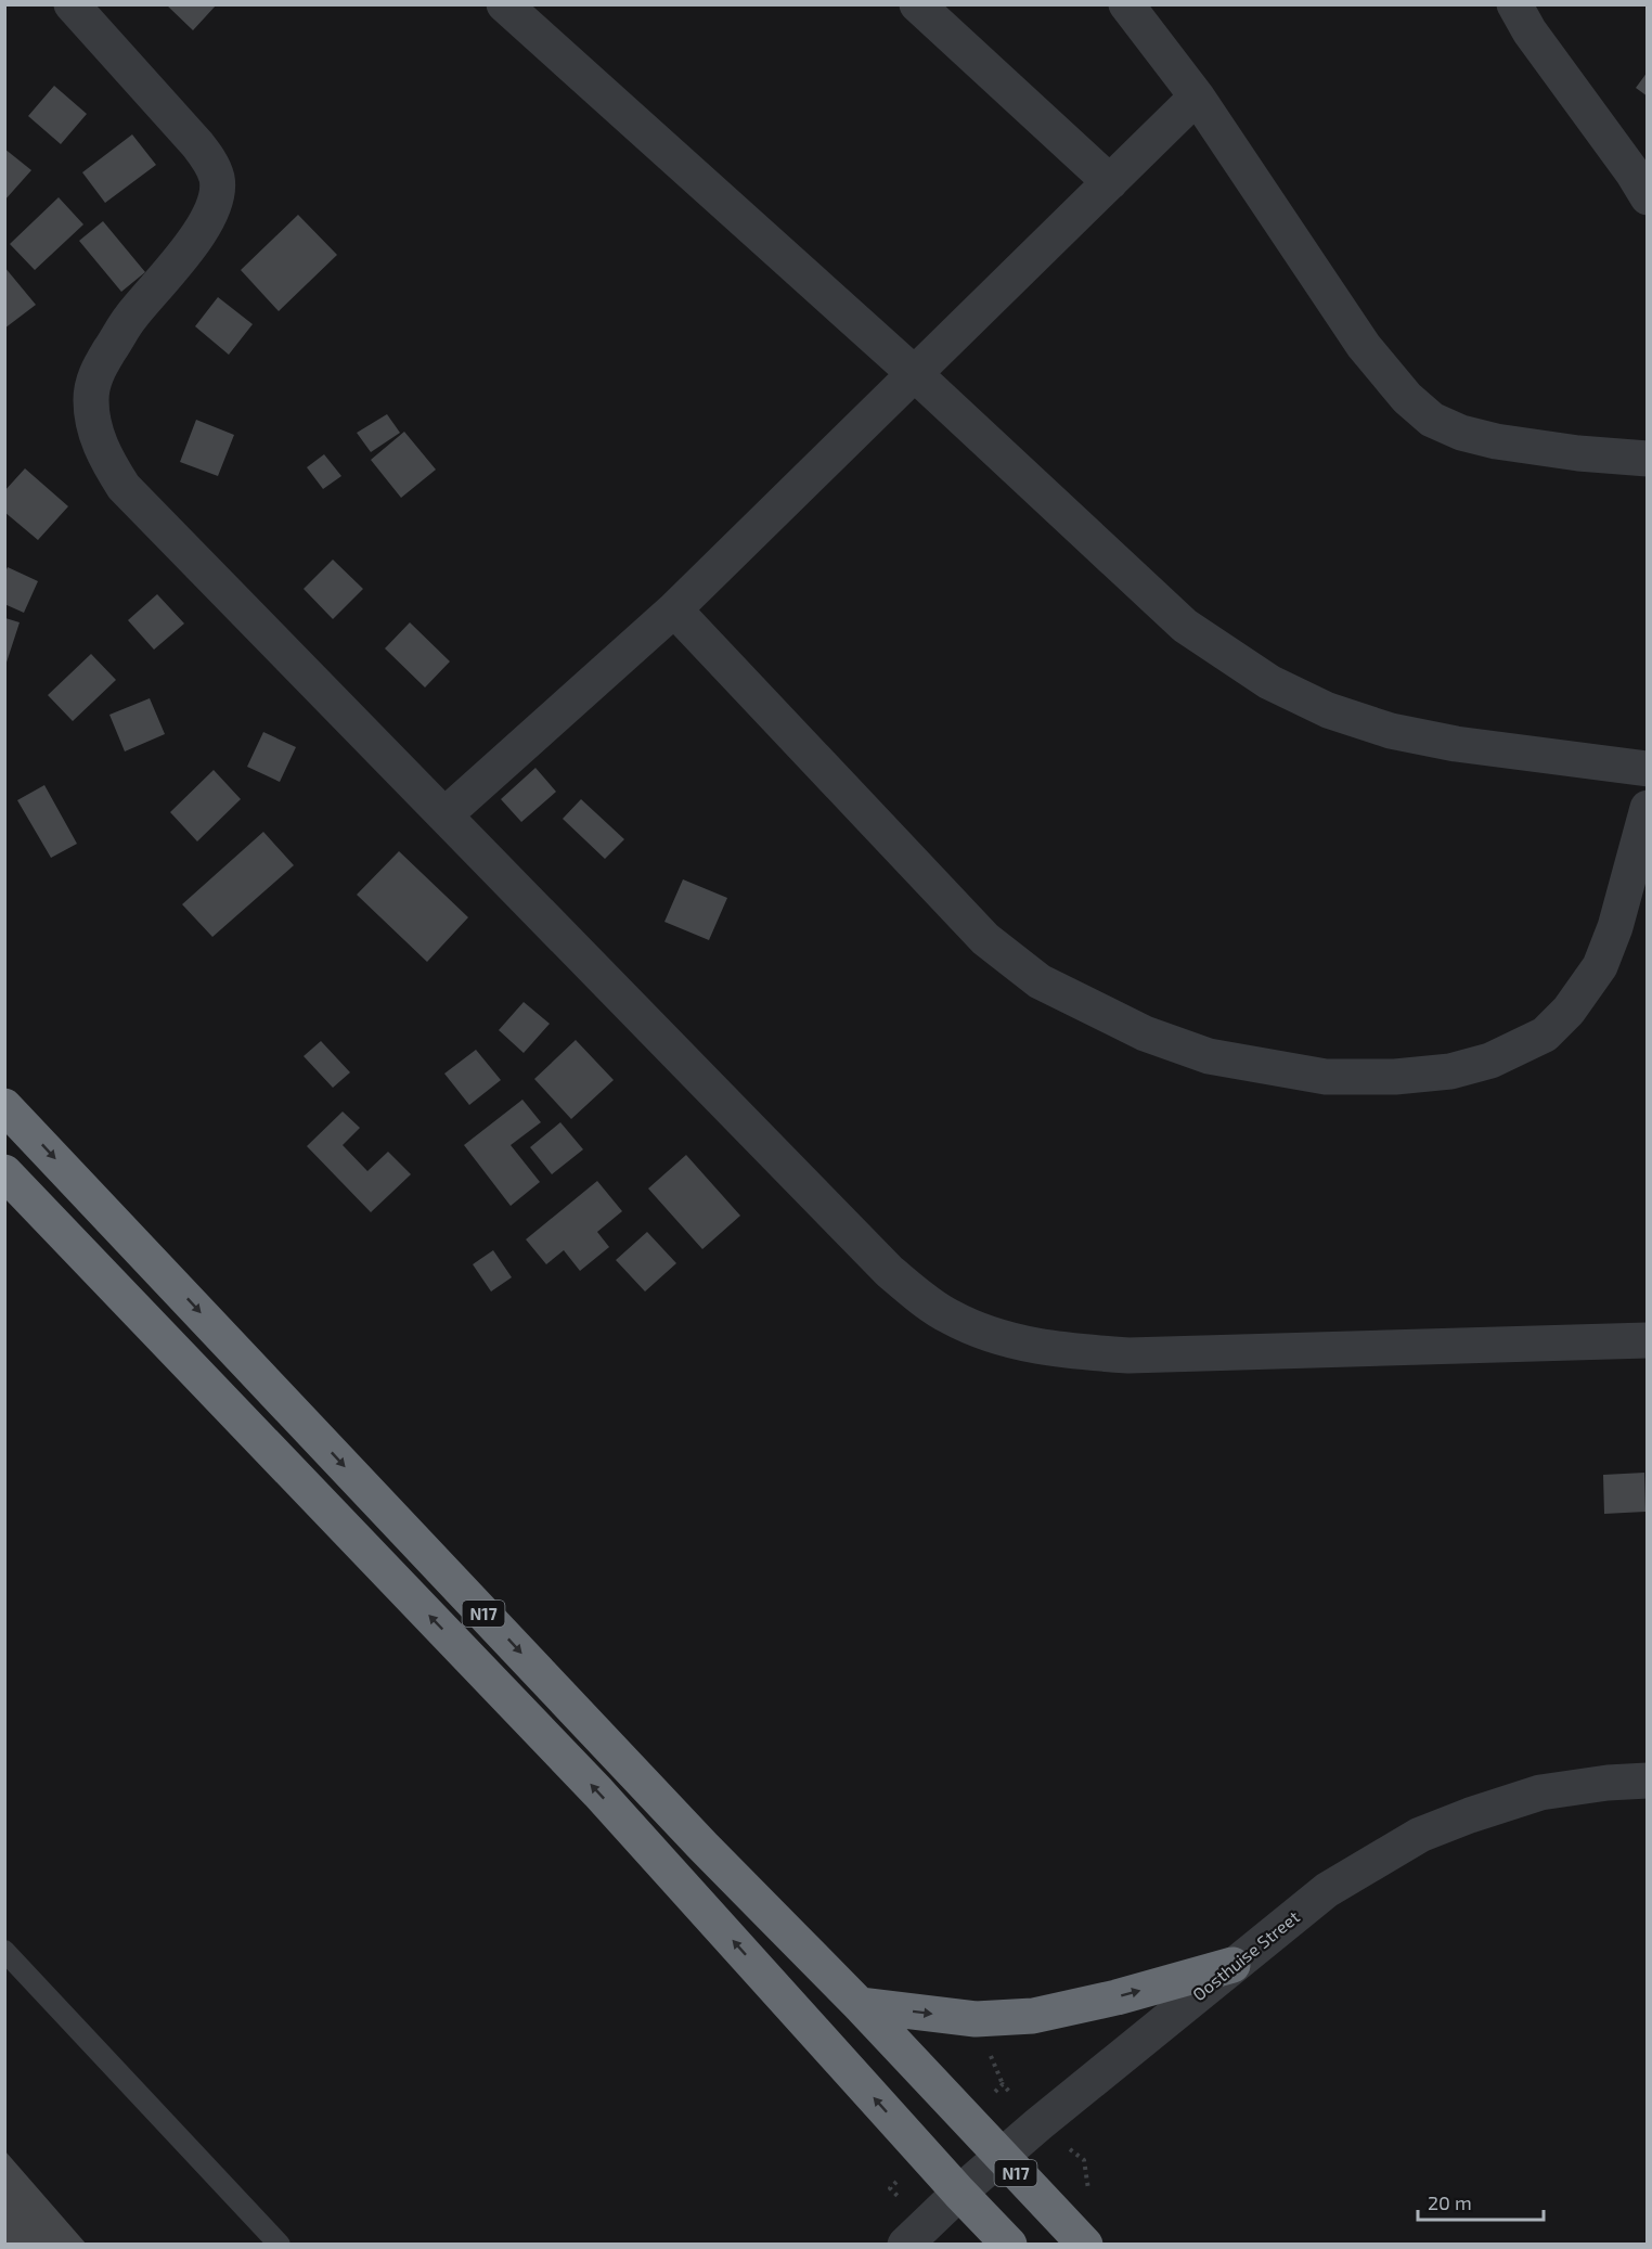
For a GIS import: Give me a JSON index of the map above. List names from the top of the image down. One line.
{"streets":{"highway":["N17"],"street":["Oosthuise Street"]},"crossings":[["N17","Oosthuise Street"]],"scale_bar":"20 m"}
